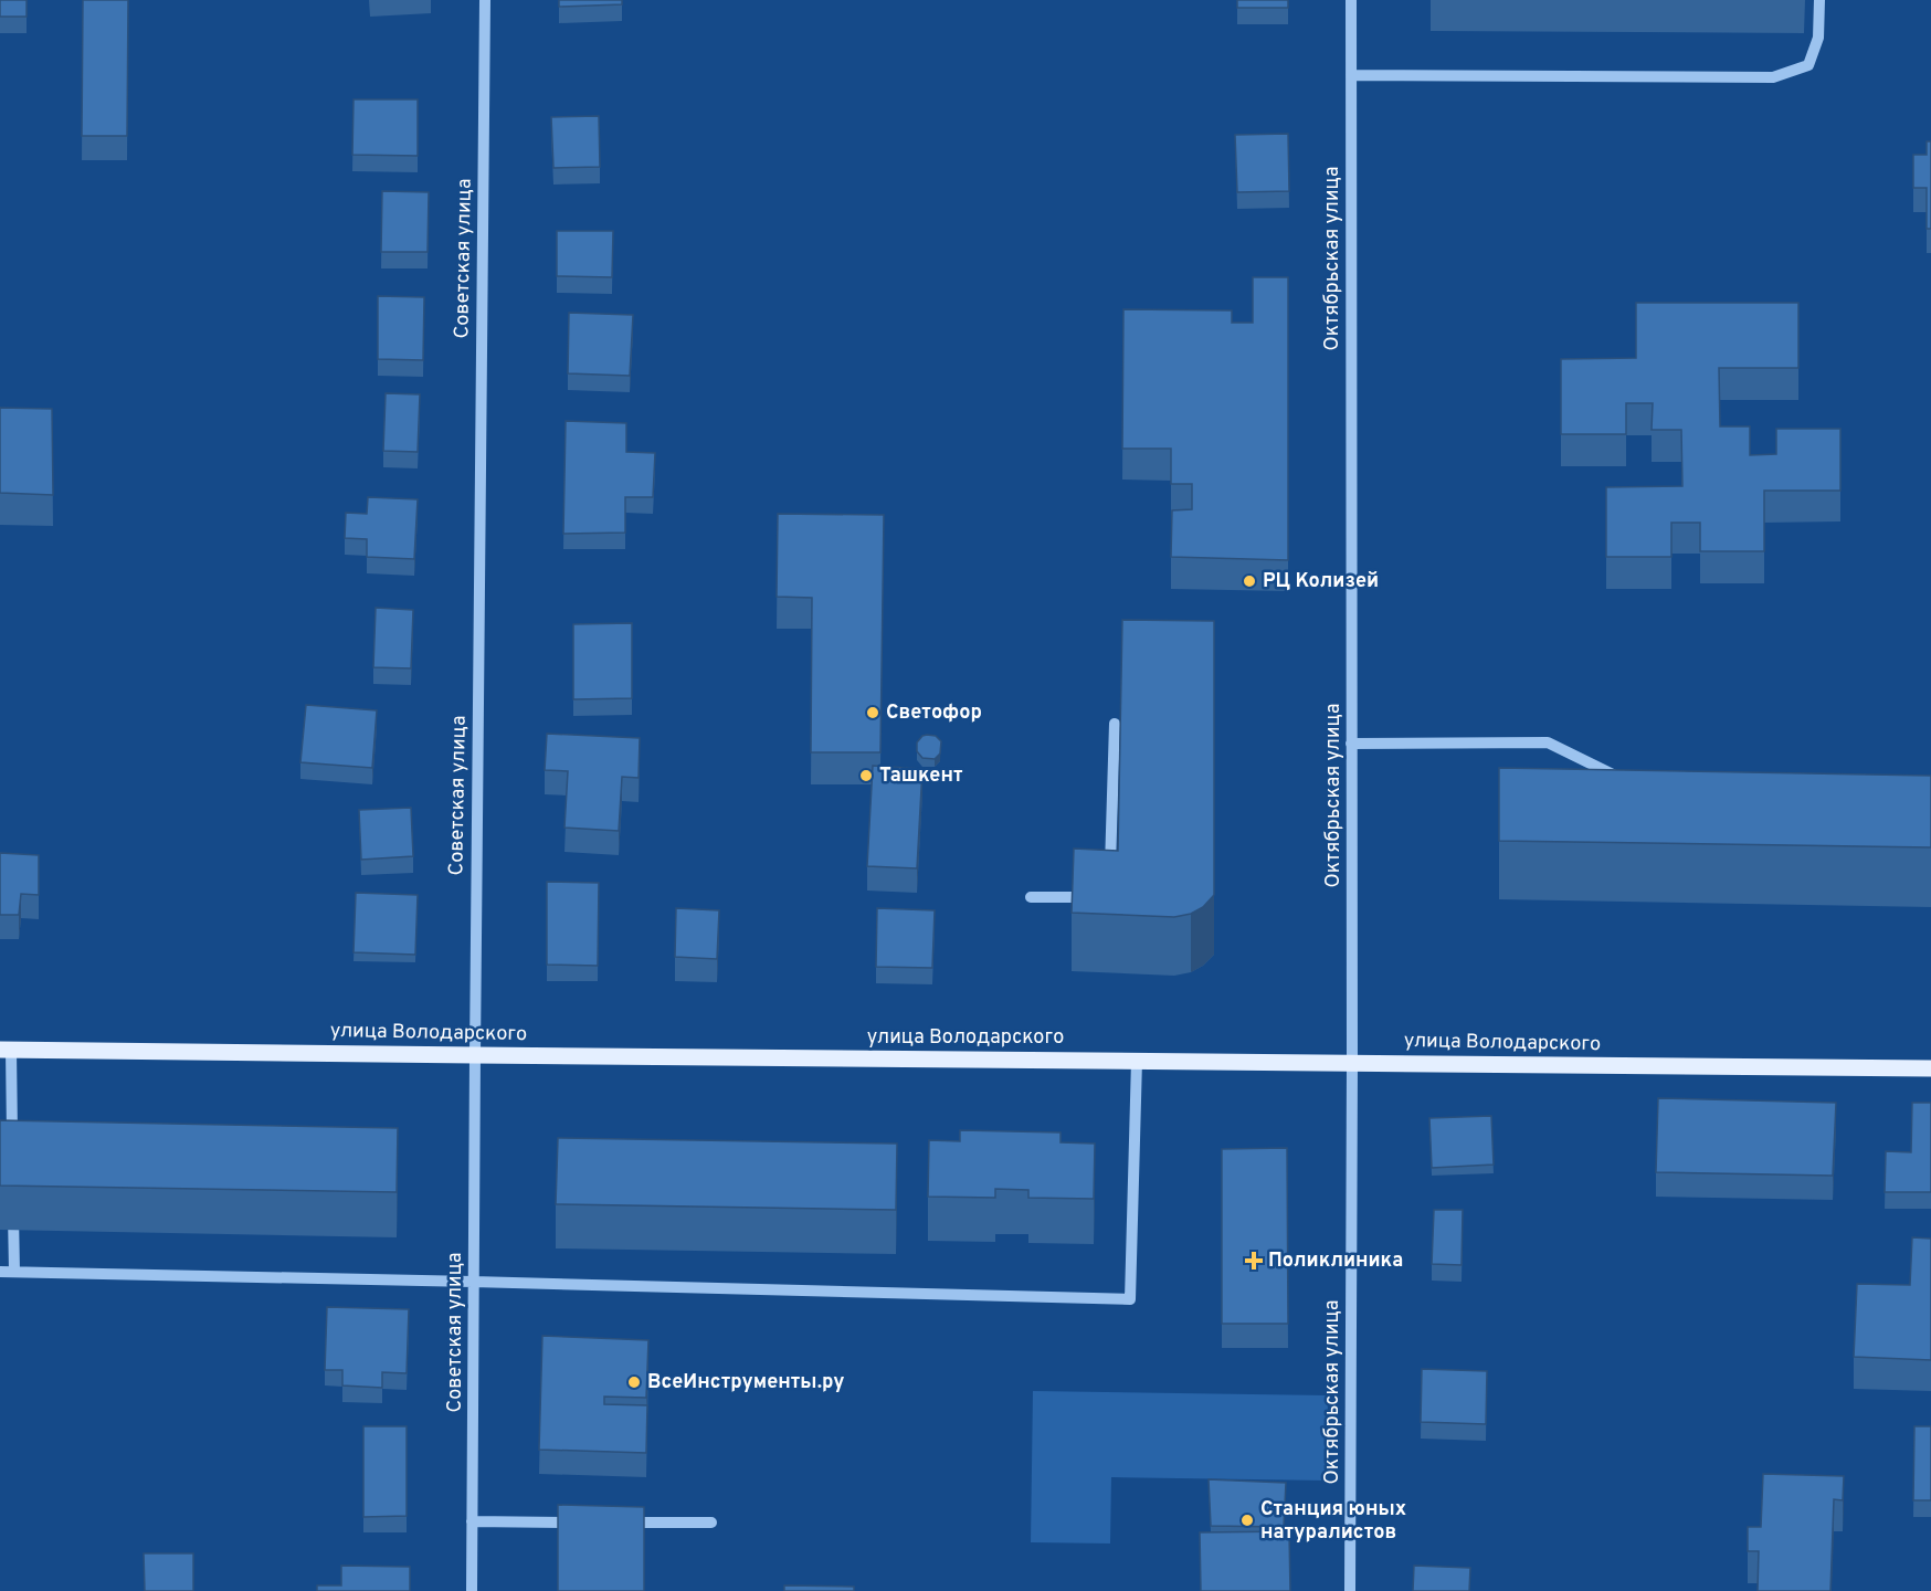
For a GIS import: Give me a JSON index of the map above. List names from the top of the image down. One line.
{"streets":{"main road":["улица Володарского"],"street":["Советская улица","Октябрьская улица"]},"crossings":[["Советская улица","улица Володарского"],["Октябрьская улица","улица Володарского"]],"places":{"other":["РЦ Колизей","Светофор","Ташкент","ВсеИнструменты.ру","Станция юных натуралистов"],"health":["Поликлиника"]}}
